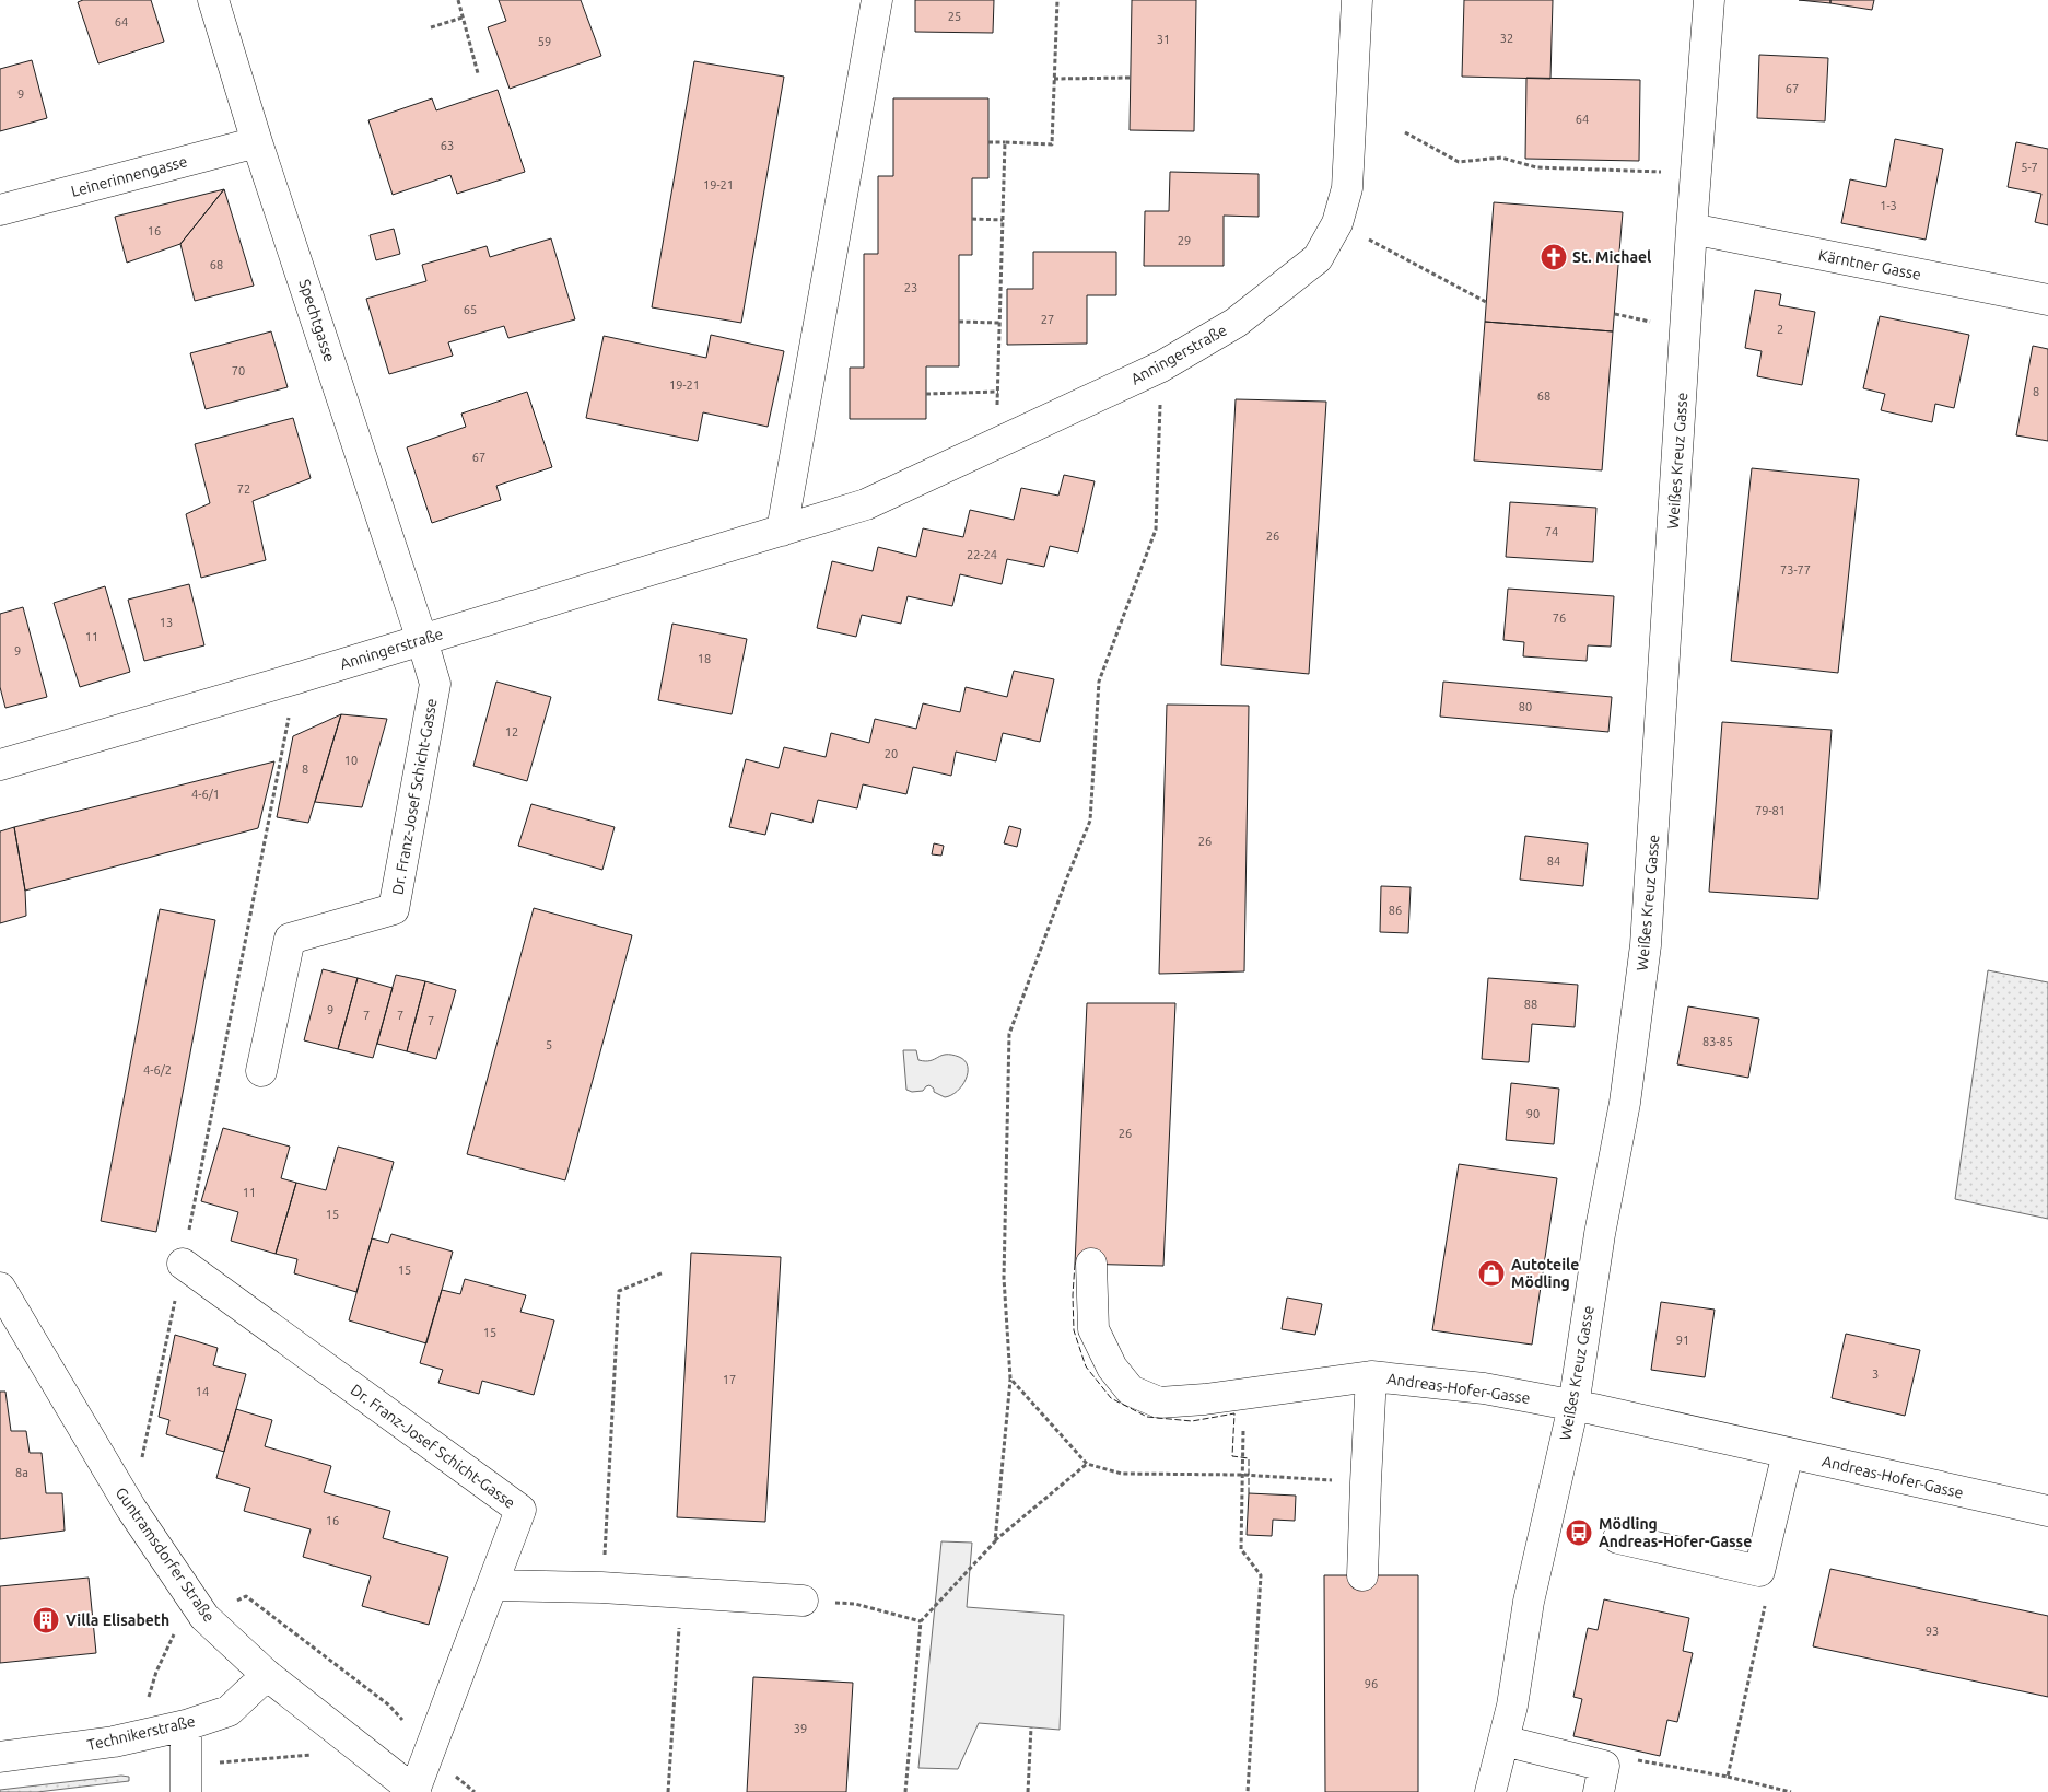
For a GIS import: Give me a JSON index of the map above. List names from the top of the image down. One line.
{"streets":{"street":["Leinerinnengasse","Kärntner Gasse","Spechtgasse","Anningerstraße","Weißes Kreuz Gasse","Dr. Franz-Josef Schicht-Gasse","Andreas-Hofer-Gasse","Guntramsdorfer Straße","Technikerstraße"]},"crossings":[["Leinerinnengasse","Spechtgasse"],["Kärntner Gasse","Weißes Kreuz Gasse"],["Spechtgasse","Anningerstraße"],["Spechtgasse","Dr. Franz-Josef Schicht-Gasse"],["Anningerstraße","Dr. Franz-Josef Schicht-Gasse"],["Weißes Kreuz Gasse","Andreas-Hofer-Gasse"],["Dr. Franz-Josef Schicht-Gasse","Guntramsdorfer Straße"],["Guntramsdorfer Straße","Technikerstraße"]],"places":{"church":["St. Michael"],"shop":["Autoteile Mödling"],"bus stop":["Mödling Andreas-Hofer-Gasse"],"building":["Villa Elisabeth"]},"house_numbers":["25","64","32","31","59","67","9","64","63","5-7","19-21","1-3","16","29","68","23","65","27","2","70","19-21","8","68","67","72","74","26","22-24","73-77","76","13","11","9","18","80","12","20","10","8","4-6/1","79-81","26","84","86","88","9","7","7","7","83-85","5","4-6/2","90","26","11","15","15","15","91","3","17","14","8a","16","93","96","39"]}
